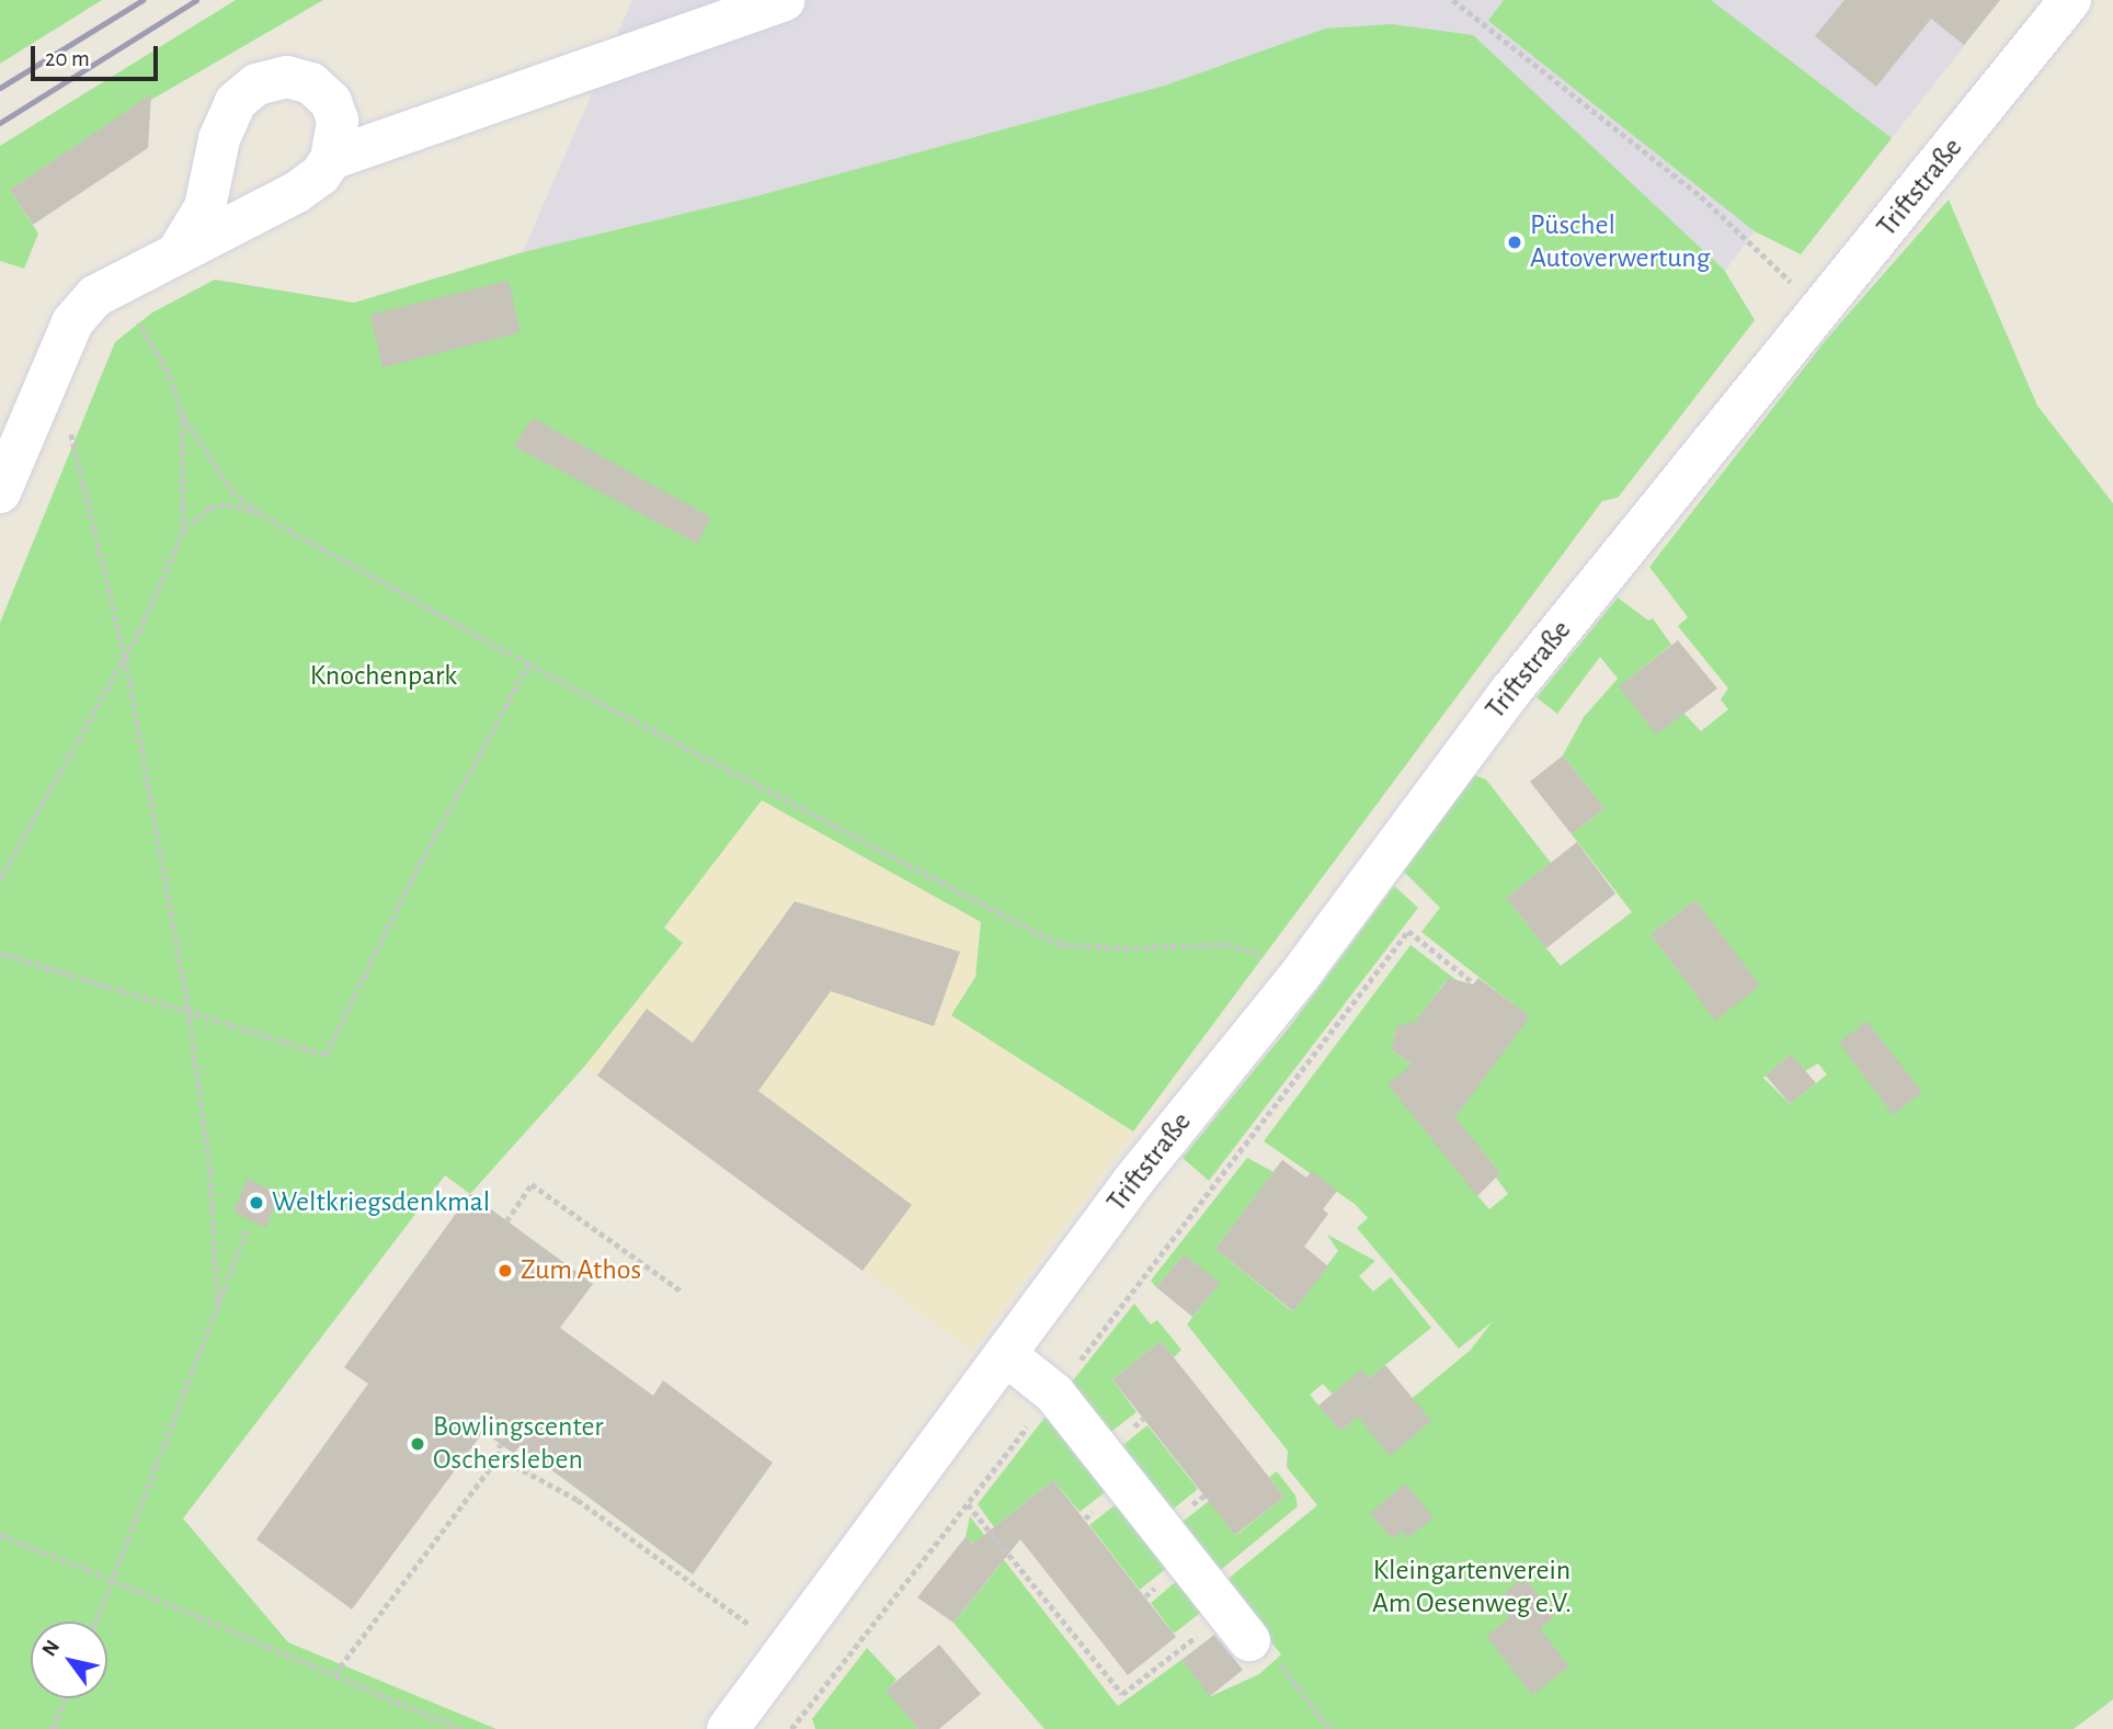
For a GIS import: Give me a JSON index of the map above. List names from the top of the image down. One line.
{"streets":{"street":["Triftstraße"]},"parks":["Knochenpark","Kleingartenverein Am Oesenweg e.V."],"places":["Püschel Autoverwertung","Weltkriegsdenkmal","Zum Athos","Bowlingscenter Oschersleben"],"scale_bar":"20 m","north":"top left"}
